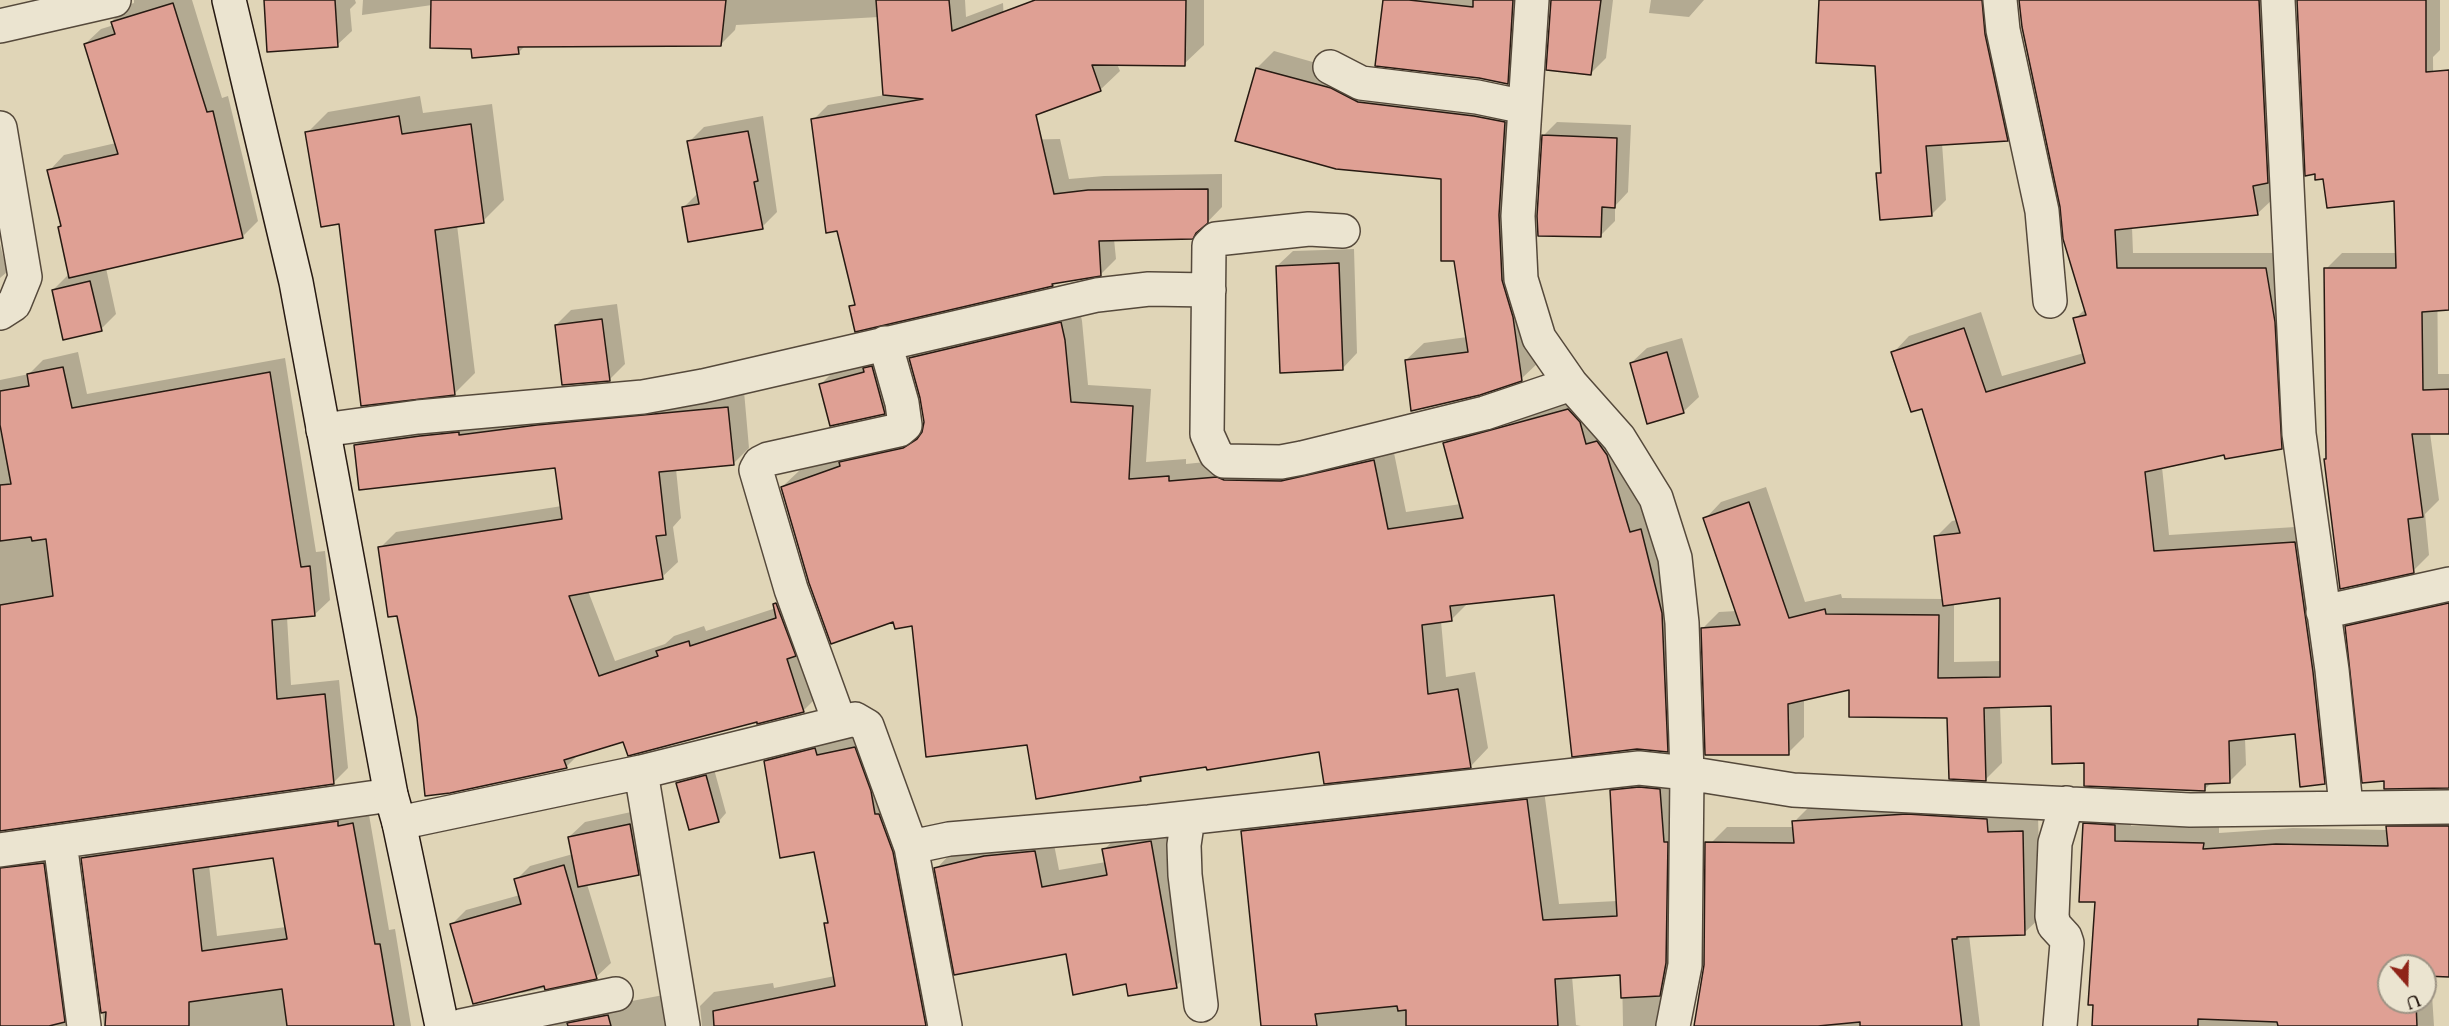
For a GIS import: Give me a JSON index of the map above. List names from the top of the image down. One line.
{"north":"bottom"}
